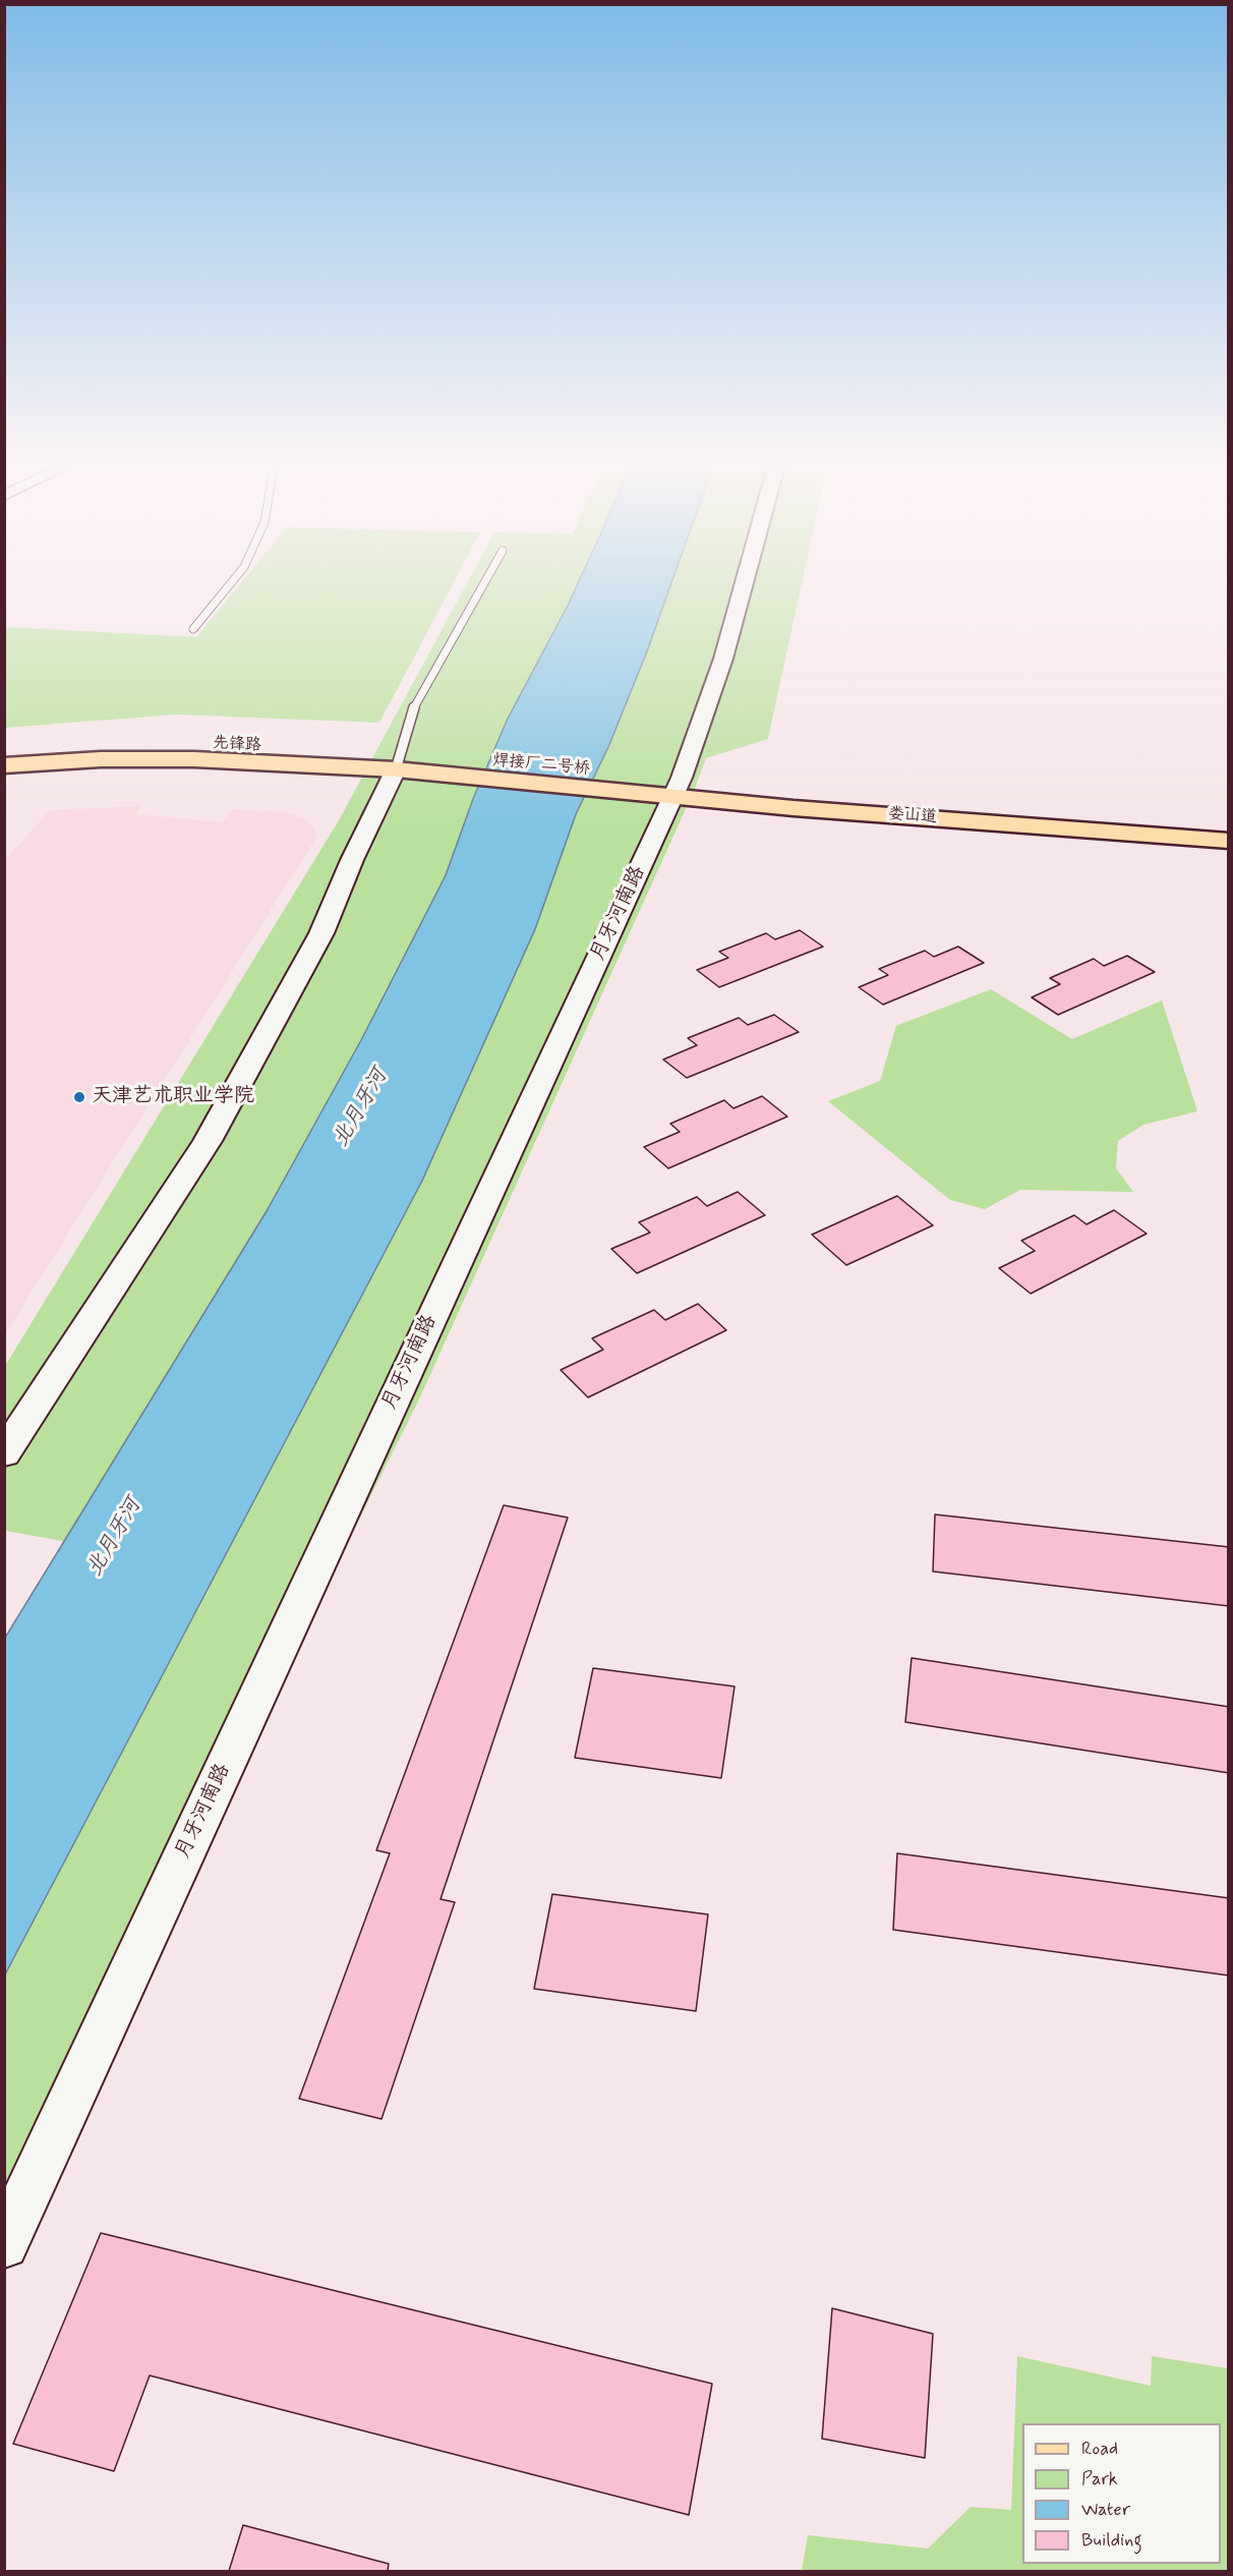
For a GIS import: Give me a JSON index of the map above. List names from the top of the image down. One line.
{"streets":{"main road":["先锋路","焊接厂二号桥","娄山道"],"street":["月牙河南路"]},"crossings":[["先锋路","焊接厂二号桥"],["焊接厂二号桥","娄山道"],["娄山道","月牙河南路"]],"water":["北月牙河"],"places":["天津艺术职业学院"],"legend":["Road","Park","Water","Building"]}
